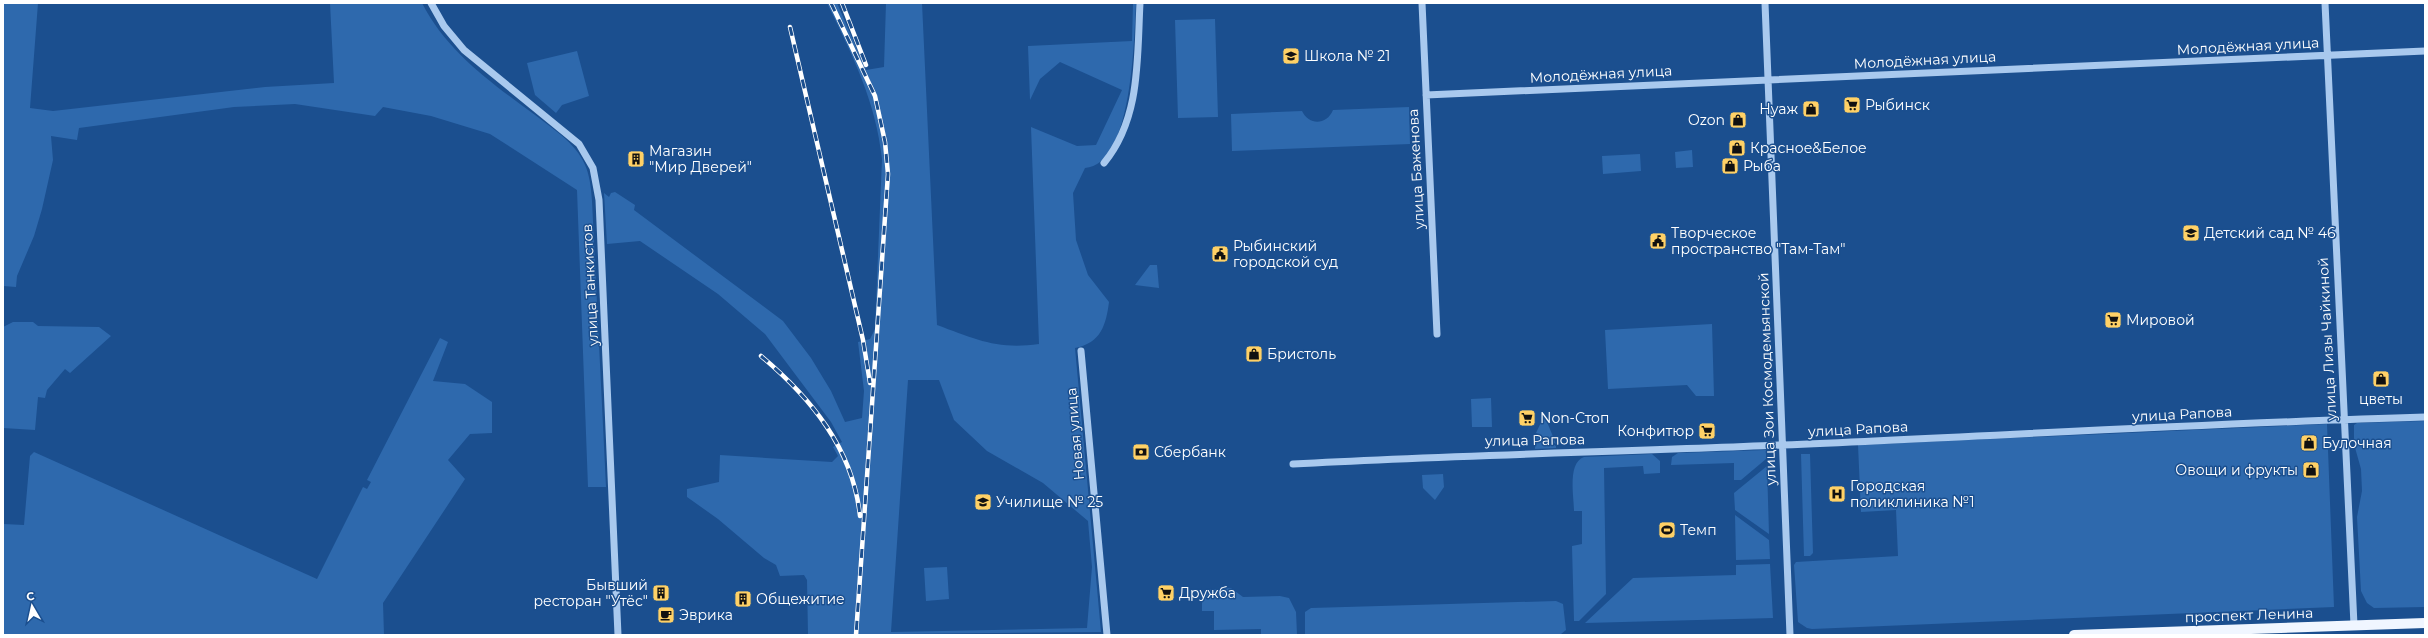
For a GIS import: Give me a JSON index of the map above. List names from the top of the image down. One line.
{"streets":{"main road":["проспект Ленина"],"street":["Молодёжная улица","улица Баженова","улица Танкистов","улица Лизы Чайкиной","улица Зои Космодемьянской","улица Рапова","Новая улица"]},"crossings":[["Молодёжная улица","улица Баженова"],["Молодёжная улица","улица Лизы Чайкиной"],["Молодёжная улица","улица Зои Космодемьянской"],["улица Лизы Чайкиной","улица Рапова"],["улица Лизы Чайкиной","проспект Ленина"],["улица Зои Космодемьянской","улица Рапова"]],"places":{"school or university":["Школа № 21","Детский сад № 46","Училище № 25"],"supermarket":["Рыбинск","Мировой","Non-Стоп","Конфитюр","Дружба"],"shop":["Нуаж","Ozon","Красное&Белое","Рыба","Бристоль","цветы","Булочная","Овощи и фрукты"],"building":["Магазин \"Мир Дверей\"","Бывший ресторан \"Утёс\"","Общежитие"],"public building":["Творческое пространство \"Там-Там\"","Рыбинский городской суд"],"bank":["Сбербанк"],"hospital":["Городская поликлиника №1"],"sports":["Темп"],"cafe":["Эврика"]},"north":"top"}
